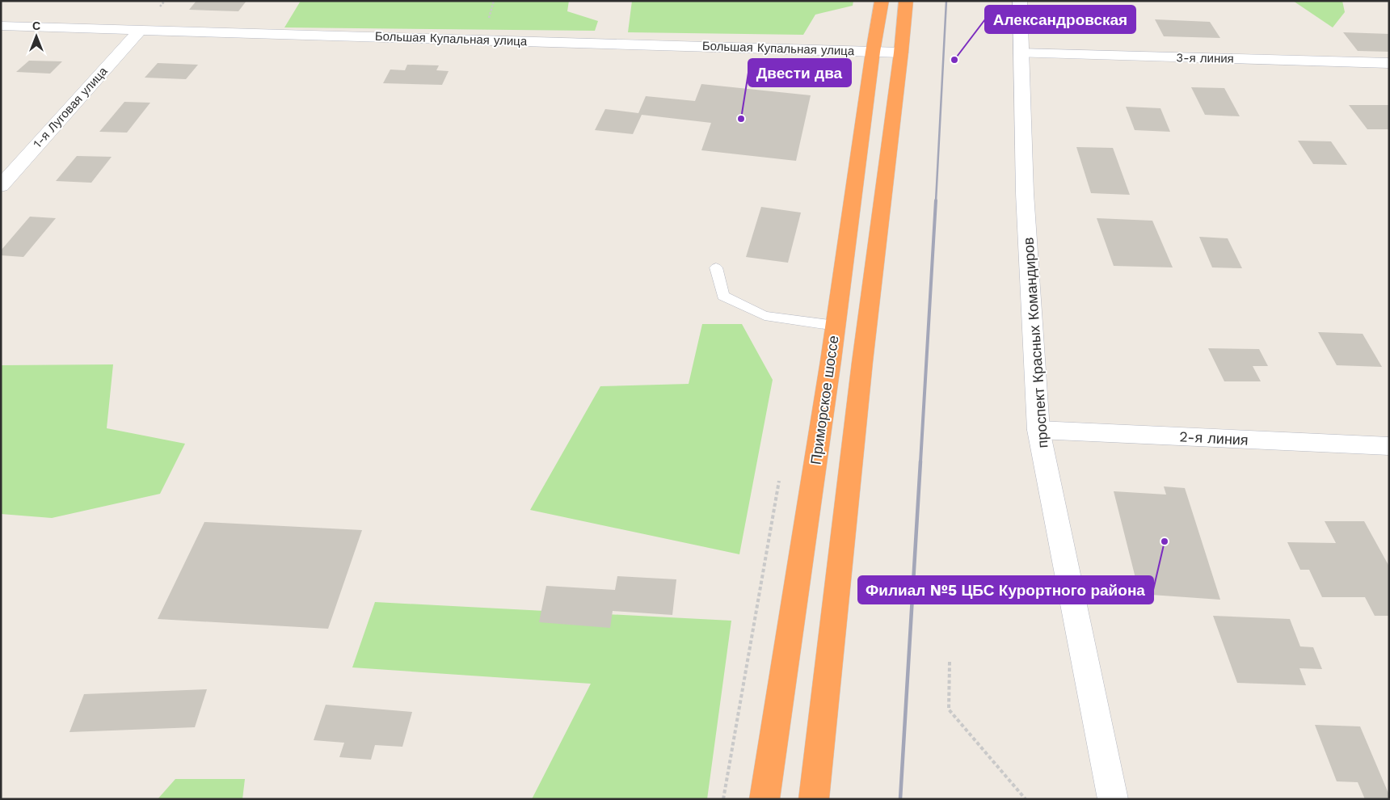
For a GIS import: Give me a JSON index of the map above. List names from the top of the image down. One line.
{"streets":{"highway":["Приморское шоссе"],"street":["Большая Купальная улица","3-я линия","1-я Луговая улица","проспект Красных Командиров","2-я линия"]},"crossings":[["Большая Купальная улица","1-я Луговая улица"],["Большая Купальная улица","Приморское шоссе"],["3-я линия","проспект Красных Командиров"],["проспект Красных Командиров","2-я линия"]],"places":["Александровская","Двести два","Филиал №5 ЦБС Курортного района"],"north":"top"}
